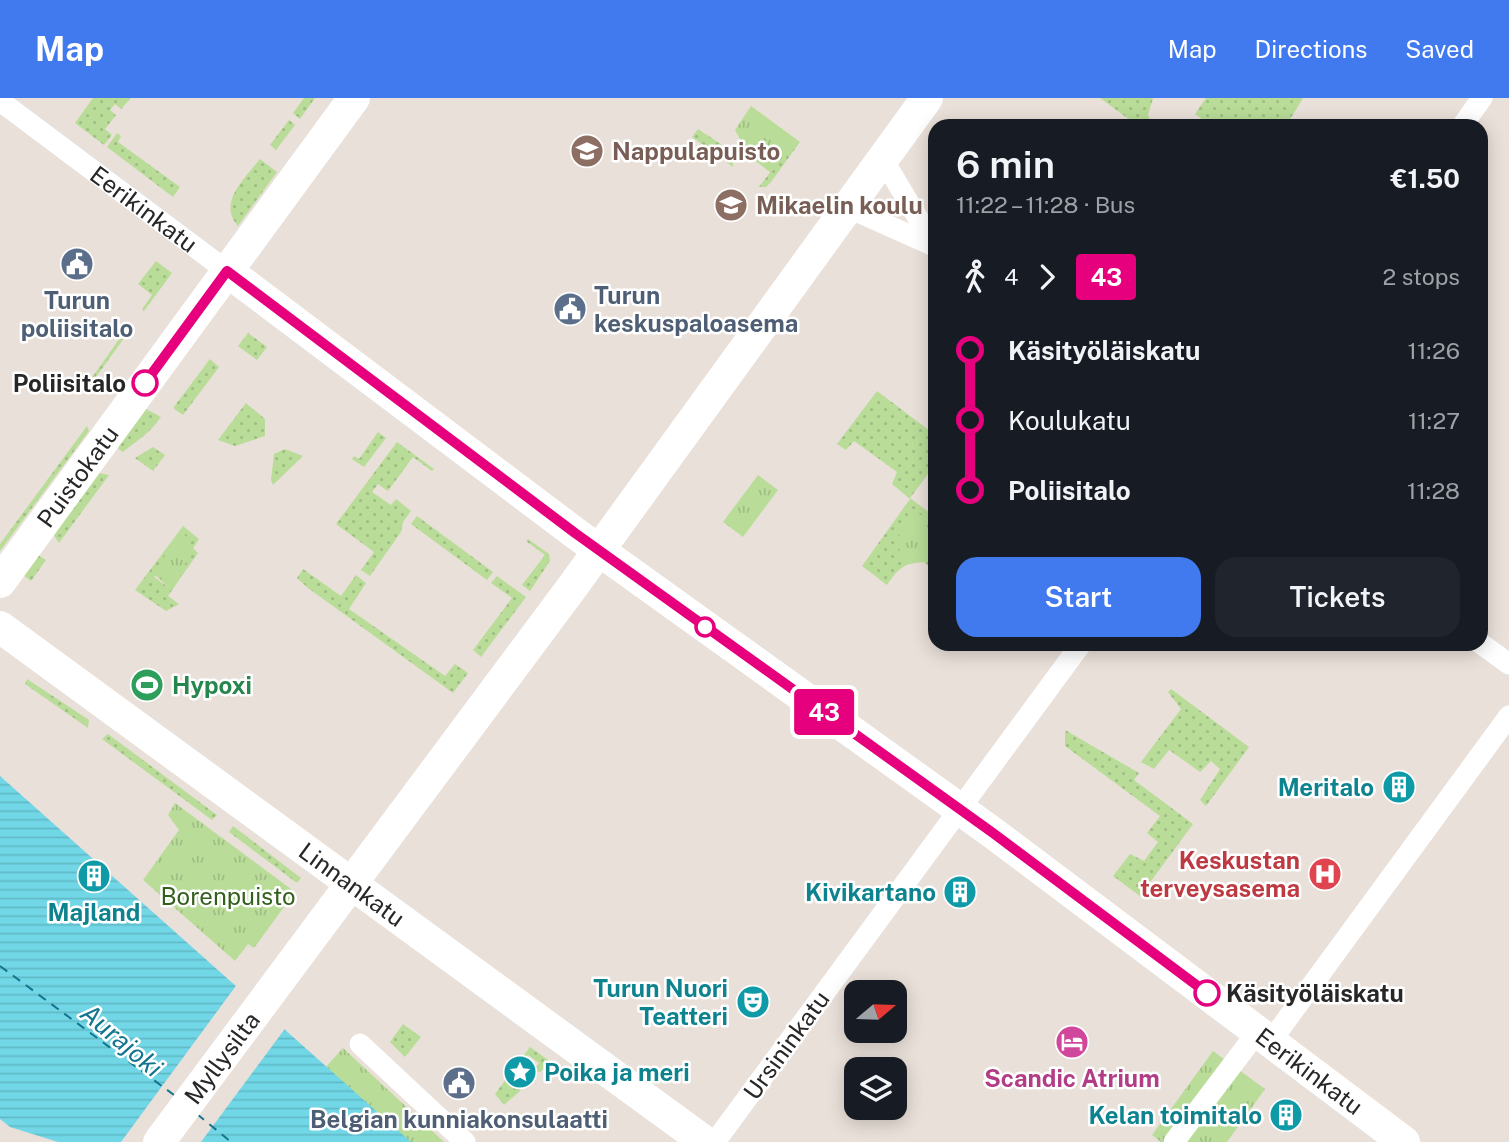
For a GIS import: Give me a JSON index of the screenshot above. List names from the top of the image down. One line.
{"streets":{"main road":["Eerikinkatu","Puistokatu","Linnankatu","Myllysilta"],"street":["Ursininkatu"]},"crossings":[["Eerikinkatu","Puistokatu"],["Eerikinkatu","Ursininkatu"],["Eerikinkatu","Myllysilta"],["Linnankatu","Myllysilta"]],"water":["Aurajoki"],"parks":["Borenpuisto"],"places":{"school or university":["Nappulapuisto","Mikaelin koulu"],"public building":["Turun poliisitalo","Turun keskuspaloasema","Belgian kunniakonsulaatti"],"other":["Poliisitalo","Käsityöläiskatu"],"sports":["Hypoxi"],"building":["Meritalo","Majland","Kivikartano","Kelan toimitalo"],"hospital":["Keskustan terveysasema"],"theatre":["Turun Nuori Teatteri"],"hotel":["Scandic Atrium"],"place":["Poika ja meri"]},"lines":["bus line 43"],"north":"right","page":{"header":"Map","nav":["Map","Directions","Saved"],"on_map":"43","heading":["6 min","11:22 – 11:28 · Bus","€1.50"],"legs":["4","43","2 stops"],"list":[{"name":"Käsityöläiskatu","value":"11:26"},{"name":"Koulukatu","value":"11:27"},{"name":"Poliisitalo","value":"11:28"}],"buttons":["Start","Tickets"]}}
